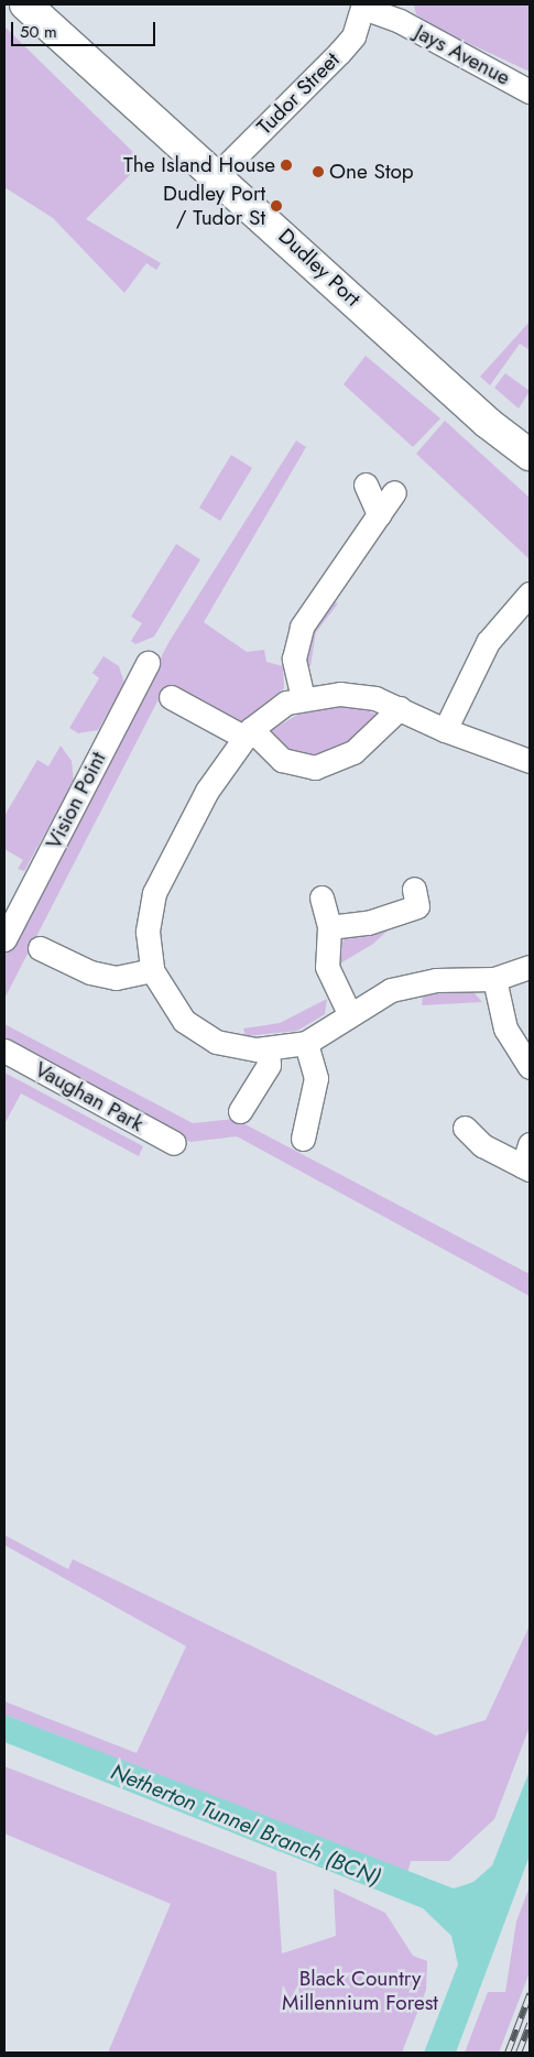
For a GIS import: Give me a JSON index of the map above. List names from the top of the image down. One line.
{"streets":{"highway":["Dudley Port"],"street":["Jays Avenue","Tudor Street","Vision Point","Vaughan Park"]},"crossings":[["Jays Avenue","Tudor Street"],["Tudor Street","Dudley Port"]],"water":["Netherton Tunnel Branch (BCN)"],"parks":["Black Country Millennium Forest"],"places":["The Island House","One Stop","Dudley Port / Tudor St"],"scale_bar":"50 m"}
